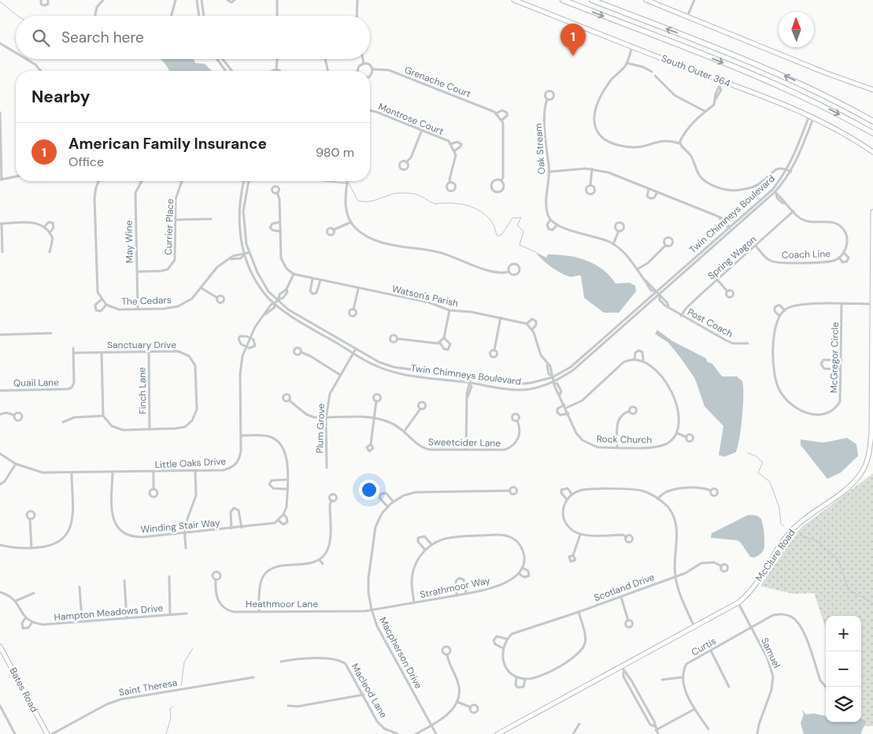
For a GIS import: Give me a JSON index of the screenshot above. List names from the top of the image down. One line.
{"streets":{"street":["South Outer 364","Grenache Court","Montrose Court","Oak Stream","Twin Chimneys Boulevard","Currier Place","May Wine","Coach Line","Spring Wagon","Watson's Parish","The Cedars","Post Coach","Sanctuary Drive","McGregor Circle","Quail Lane","Finch Lane","Plum Grove","Rock Church","Sweetcider Lane","Little Oaks Drive","Winding Stair Way","McClure Road","Strathmoor Way","Scotland Drive","Heathmoor Lane","Hampton Meadows Drive","Curtis","Macpherson Drive","Samuel","Saint Theresa","Bates Road","Macleod Lane"]},"crossings":[["South Outer 364","Twin Chimneys Boulevard"],["Oak Stream","Twin Chimneys Boulevard"],["Oak Stream","Post Coach"],["Twin Chimneys Boulevard","Coach Line"],["Twin Chimneys Boulevard","Watson's Parish"],["Twin Chimneys Boulevard","The Cedars"],["Twin Chimneys Boulevard","Post Coach"],["Twin Chimneys Boulevard","Plum Grove"],["Twin Chimneys Boulevard","Rock Church"],["Twin Chimneys Boulevard","Little Oaks Drive"],["Currier Place","May Wine"],["May Wine","The Cedars"],["Coach Line","Spring Wagon"],["Spring Wagon","Post Coach"],["Watson's Parish","Rock Church"],["Watson's Parish","Little Oaks Drive"],["Sanctuary Drive","Quail Lane"],["Sanctuary Drive","Finch Lane"],["McGregor Circle","McClure Road"],["Plum Grove","Sweetcider Lane"],["Little Oaks Drive","Winding Stair Way"],["McClure Road","Samuel"],["Strathmoor Way","Heathmoor Lane"],["Strathmoor Way","Macpherson Drive"],["Heathmoor Lane","Macpherson Drive"],["Curtis","Samuel"]],"north":"top","page":{"search":"Search here","pins":"1","heading":"Nearby","list":[{"mark":"1","name":"American Family Insurance","note":"Office","value":"980 m"}],"map_buttons":["+","−"]}}
